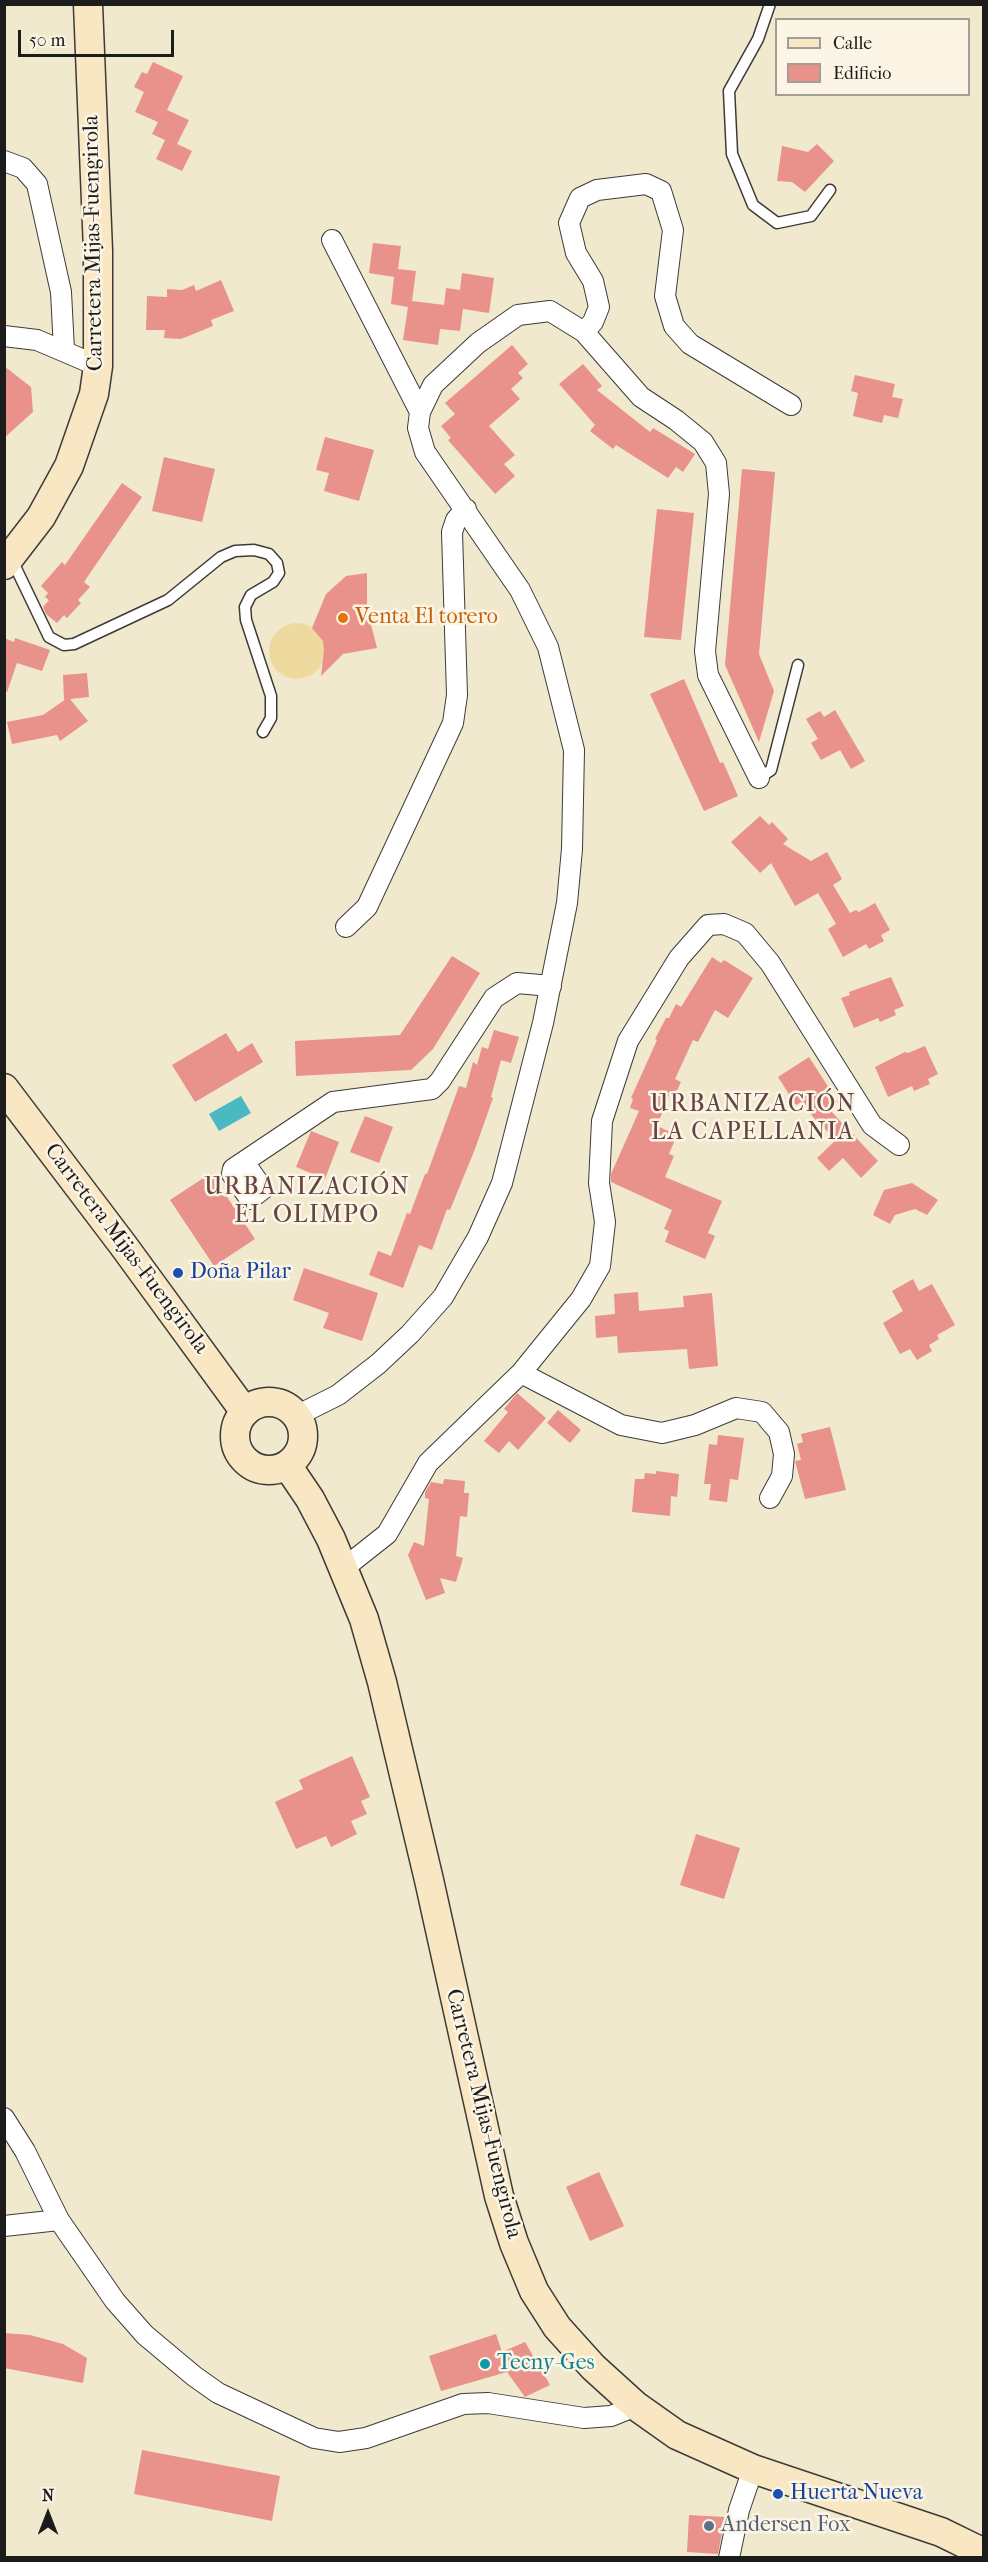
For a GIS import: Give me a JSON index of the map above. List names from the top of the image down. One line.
{"streets":{"main road":["Carretera Mijas-Fuengirola"]},"districts":["URBANIZACIÓN LA CAPELLANIA","URBANIZACIÓN EL OLIMPO"],"places":["Venta El torero","Doña Pilar","Tecny-Ges","Huerta Nueva","Andersen Fox"],"legend":["Calle","Edificio"],"scale_bar":"50 m","north":"top"}
